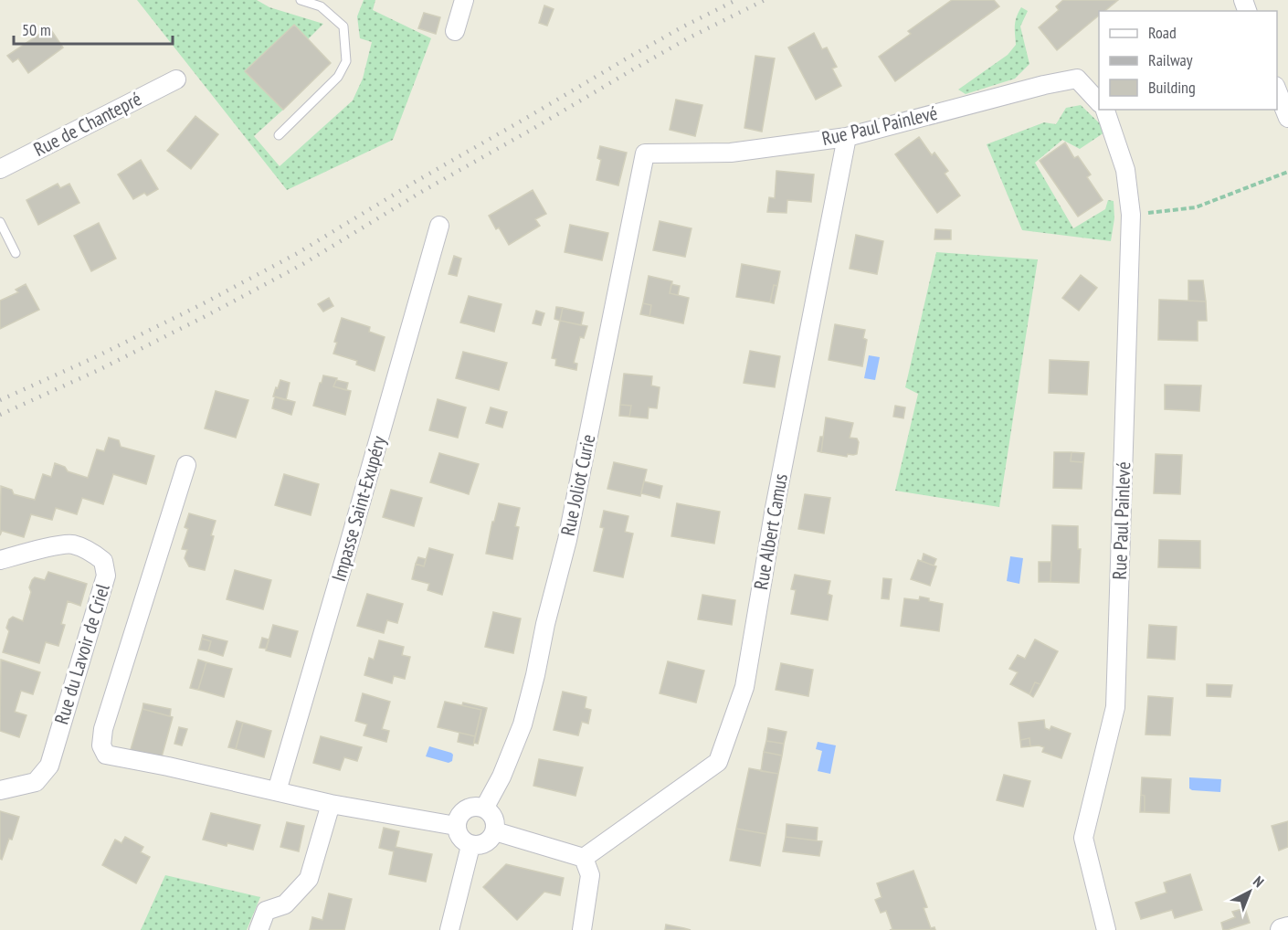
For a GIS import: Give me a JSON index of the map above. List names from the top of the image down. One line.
{"streets":{"street":["Rue de Chantepré","Rue Paul Painlevé","Rue Joliot Curie","Impasse Saint-Exupéry","Rue Albert Camus","Rue du Lavoir de Criel"]},"crossings":[["Rue Paul Painlevé","Rue Joliot Curie"],["Rue Paul Painlevé","Rue Albert Camus"]],"legend":["Road","Railway","Building"],"scale_bar":"50 m","north":"top right"}
